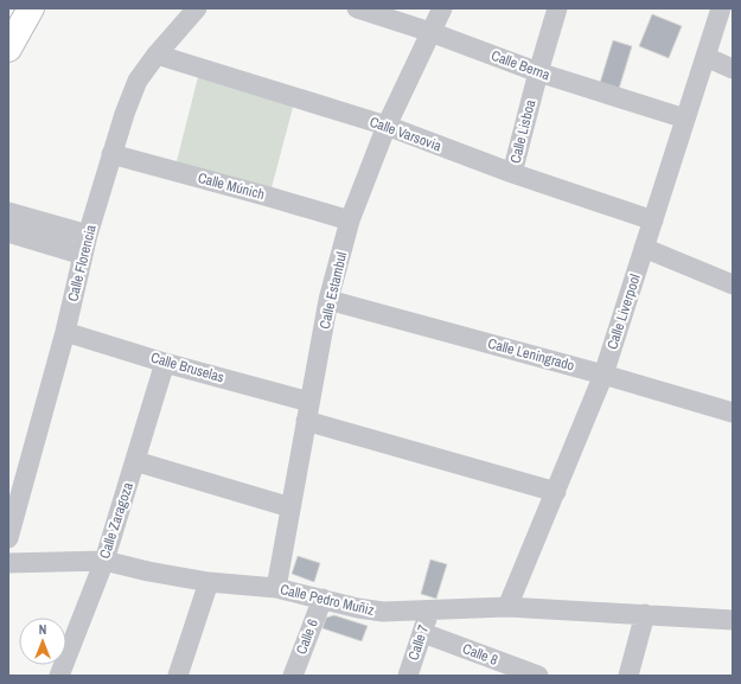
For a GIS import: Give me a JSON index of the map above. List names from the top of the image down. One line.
{"streets":{"street":["Calle Berna","Calle Lisboa","Calle Varsovia","Calle Múnich","Calle Florencia","Calle Estambul","Calle Liverpool","Calle Leningrado","Calle Bruselas","Calle Zaragoza","Calle Pedro Muñiz","Calle 6","Calle 7","Calle 8"]},"crossings":[["Calle Berna","Calle Lisboa"],["Calle Berna","Calle Estambul"],["Calle Berna","Calle Liverpool"],["Calle Lisboa","Calle Varsovia"],["Calle Varsovia","Calle Florencia"],["Calle Varsovia","Calle Estambul"],["Calle Varsovia","Calle Liverpool"],["Calle Múnich","Calle Florencia"],["Calle Múnich","Calle Estambul"],["Calle Florencia","Calle Bruselas"],["Calle Estambul","Calle Leningrado"],["Calle Estambul","Calle Bruselas"],["Calle Estambul","Calle Pedro Muñiz"],["Calle Liverpool","Calle Leningrado"],["Calle Liverpool","Calle Bruselas"],["Calle Liverpool","Calle Pedro Muñiz"],["Calle Bruselas","Calle Zaragoza"],["Calle Zaragoza","Calle Pedro Muñiz"],["Calle Pedro Muñiz","Calle 6"],["Calle Pedro Muñiz","Calle 7"],["Calle 7","Calle 8"]],"north":"top"}
